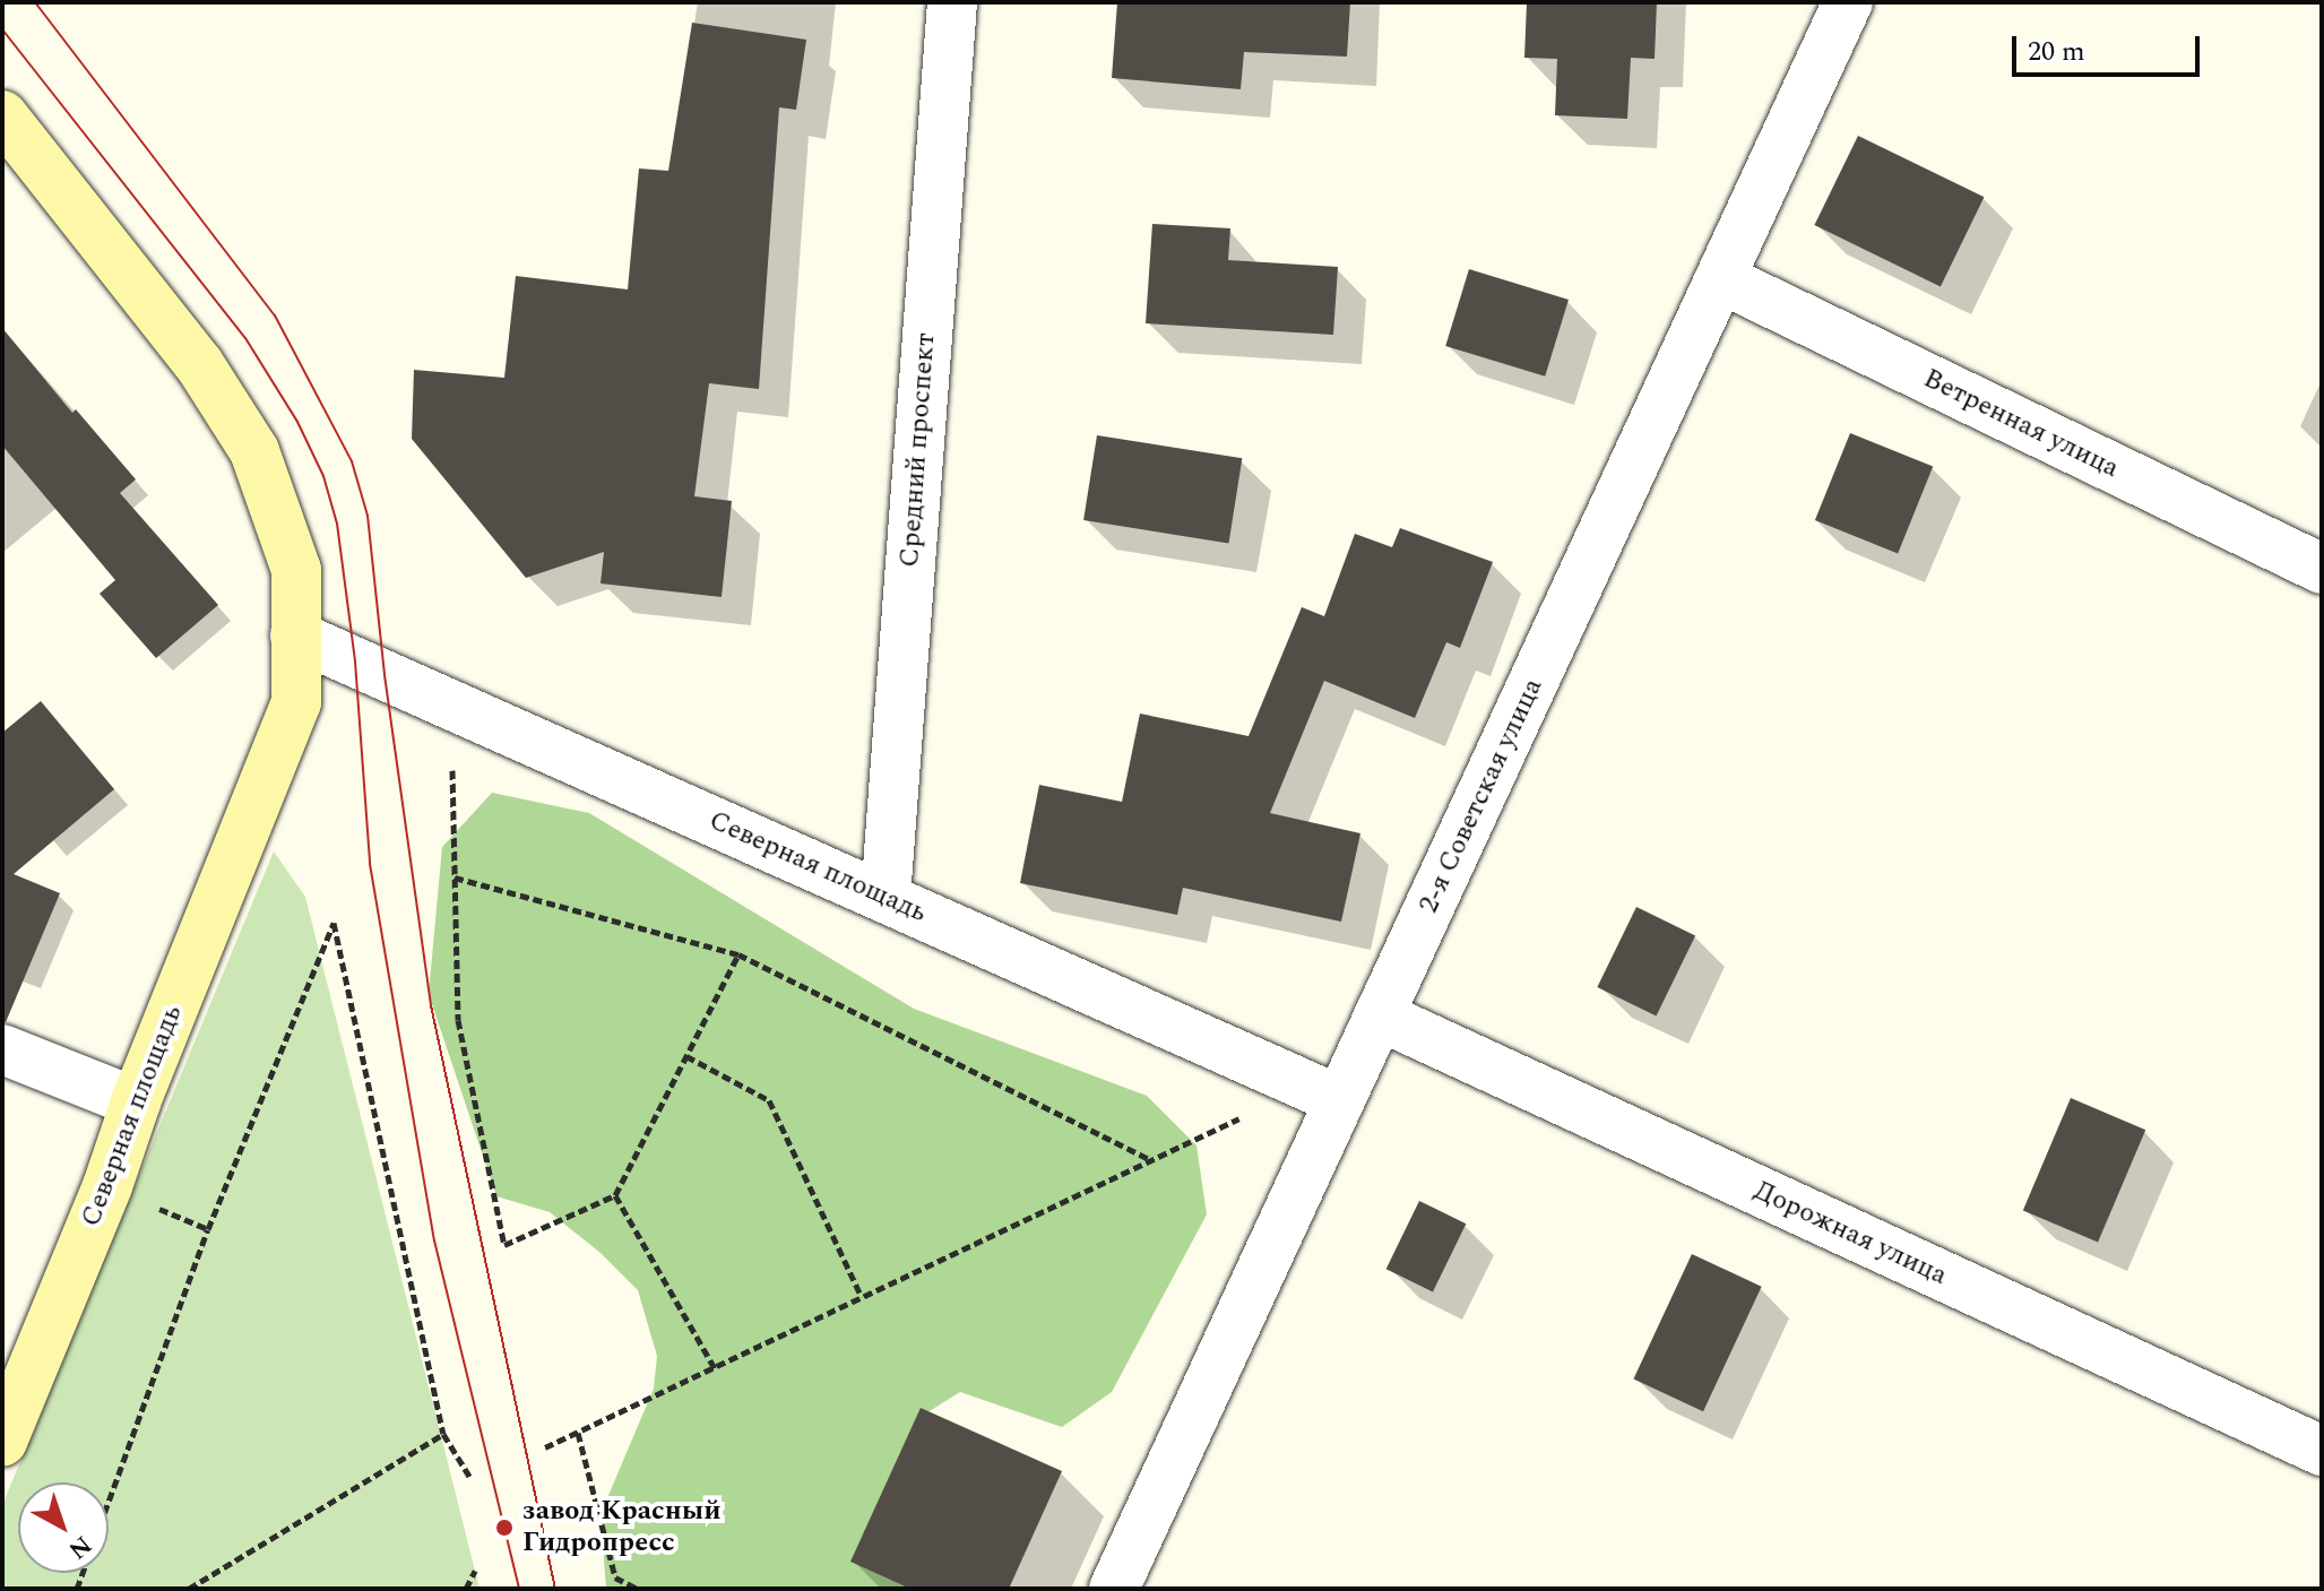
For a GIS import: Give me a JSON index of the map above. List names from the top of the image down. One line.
{"streets":{"main road":["Северная площадь"],"street":["Ветренная улица","Средний проспект","2-я Советская улица","Дорожная улица"]},"crossings":[["Ветренная улица","2-я Советская улица"],["Средний проспект","Северная площадь"],["2-я Советская улица","Северная площадь"],["2-я Советская улица","Дорожная улица"]],"places":["завод Красный Гидропресс"],"scale_bar":"20 m","north":"bottom right"}
